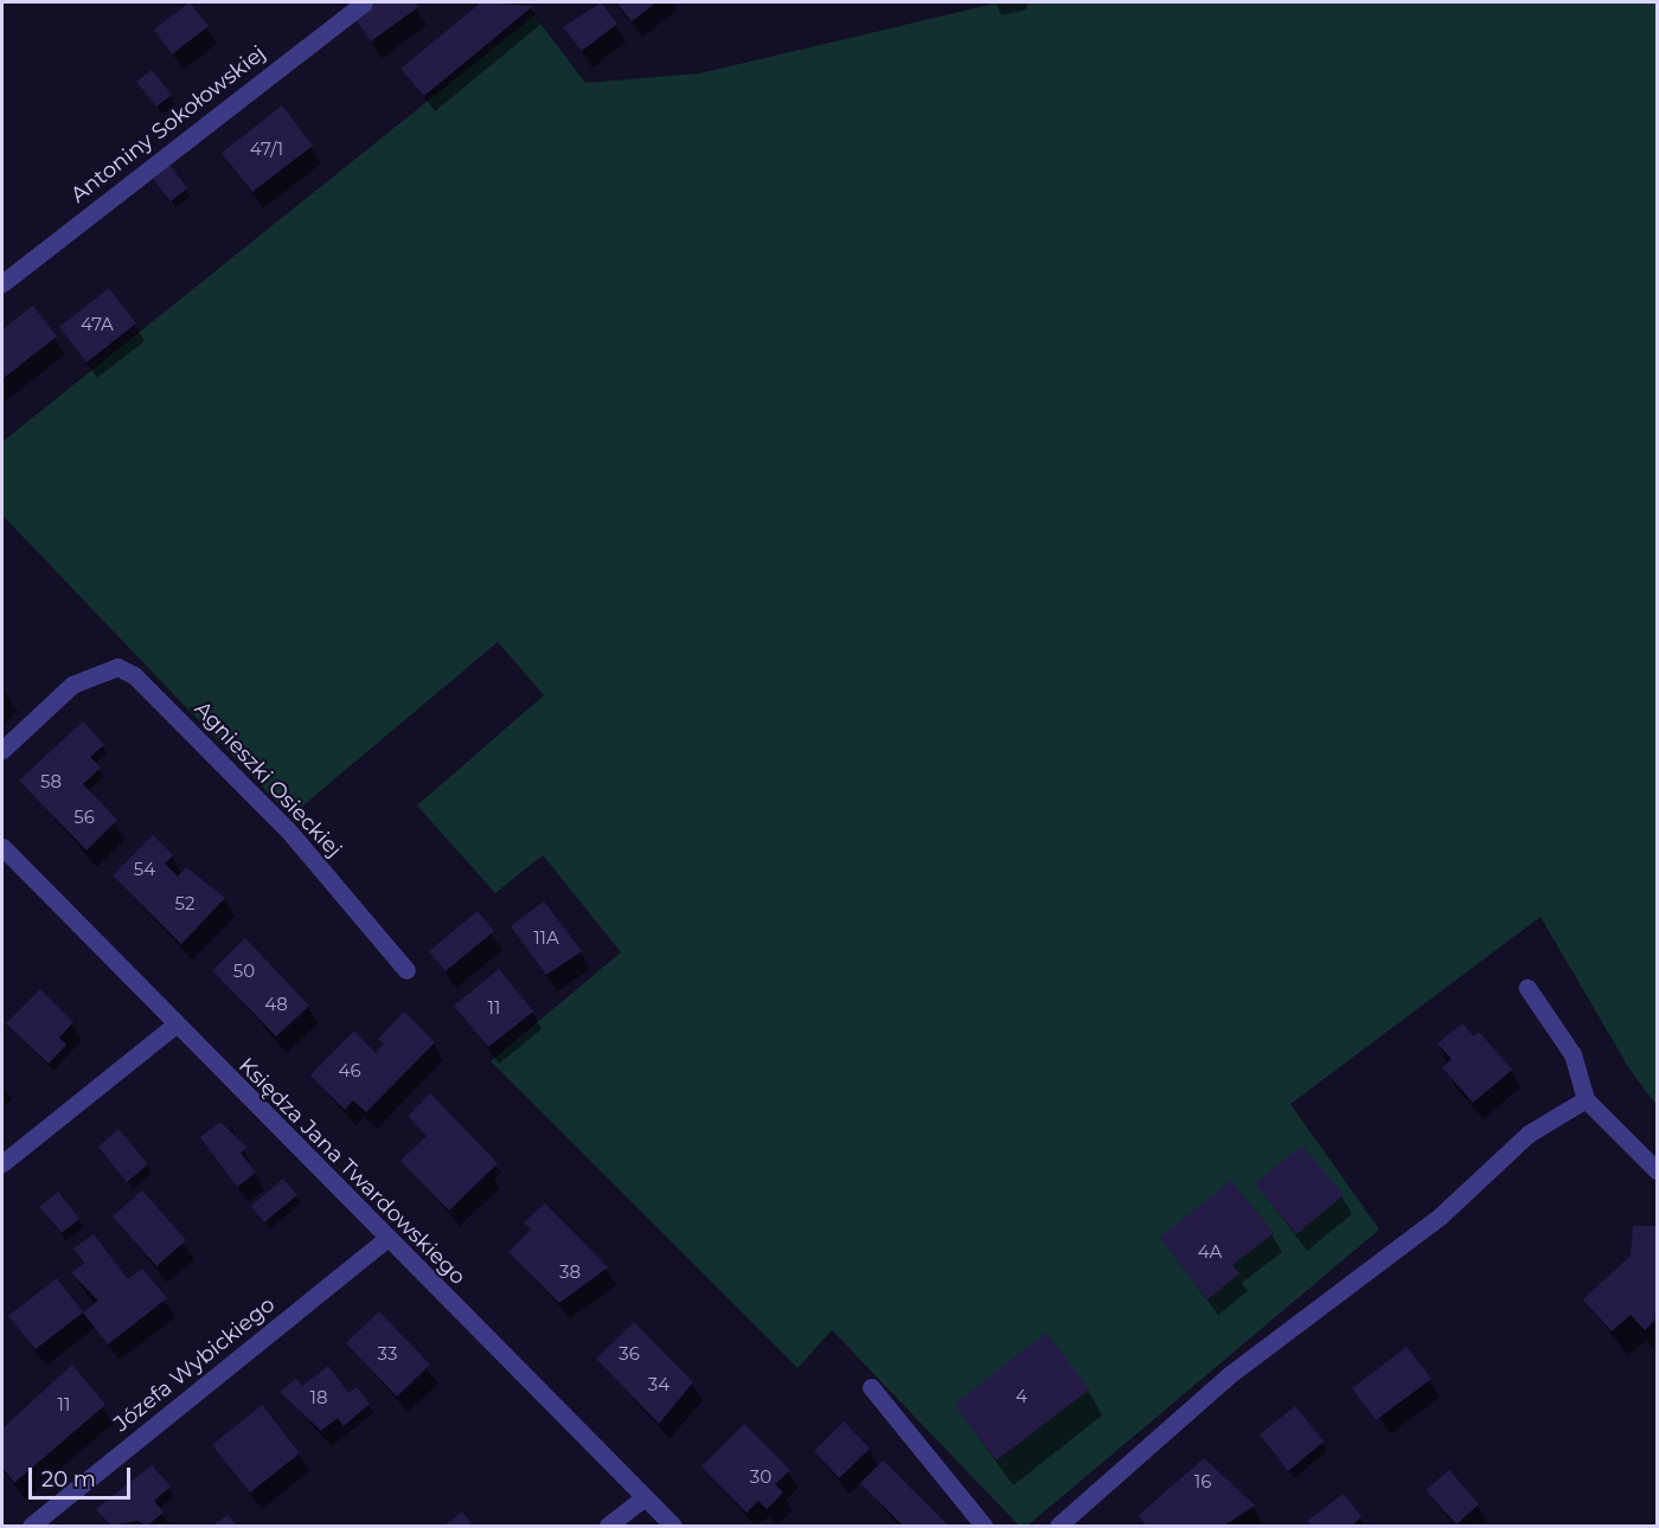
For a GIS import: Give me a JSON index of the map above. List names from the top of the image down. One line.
{"streets":{"street":["Antoniny Sokołowskiej","Agnieszki Osieckiej","Księdza Jana Twardowskiego","Józefa Wybickiego"]},"crossings":[["Księdza Jana Twardowskiego","Józefa Wybickiego"]],"house_numbers":["47/1","47A","58","56","54","52","11A","50","48","11","46","4A","38","33","36","34","4","18","11","30","16"],"scale_bar":"20 m"}
